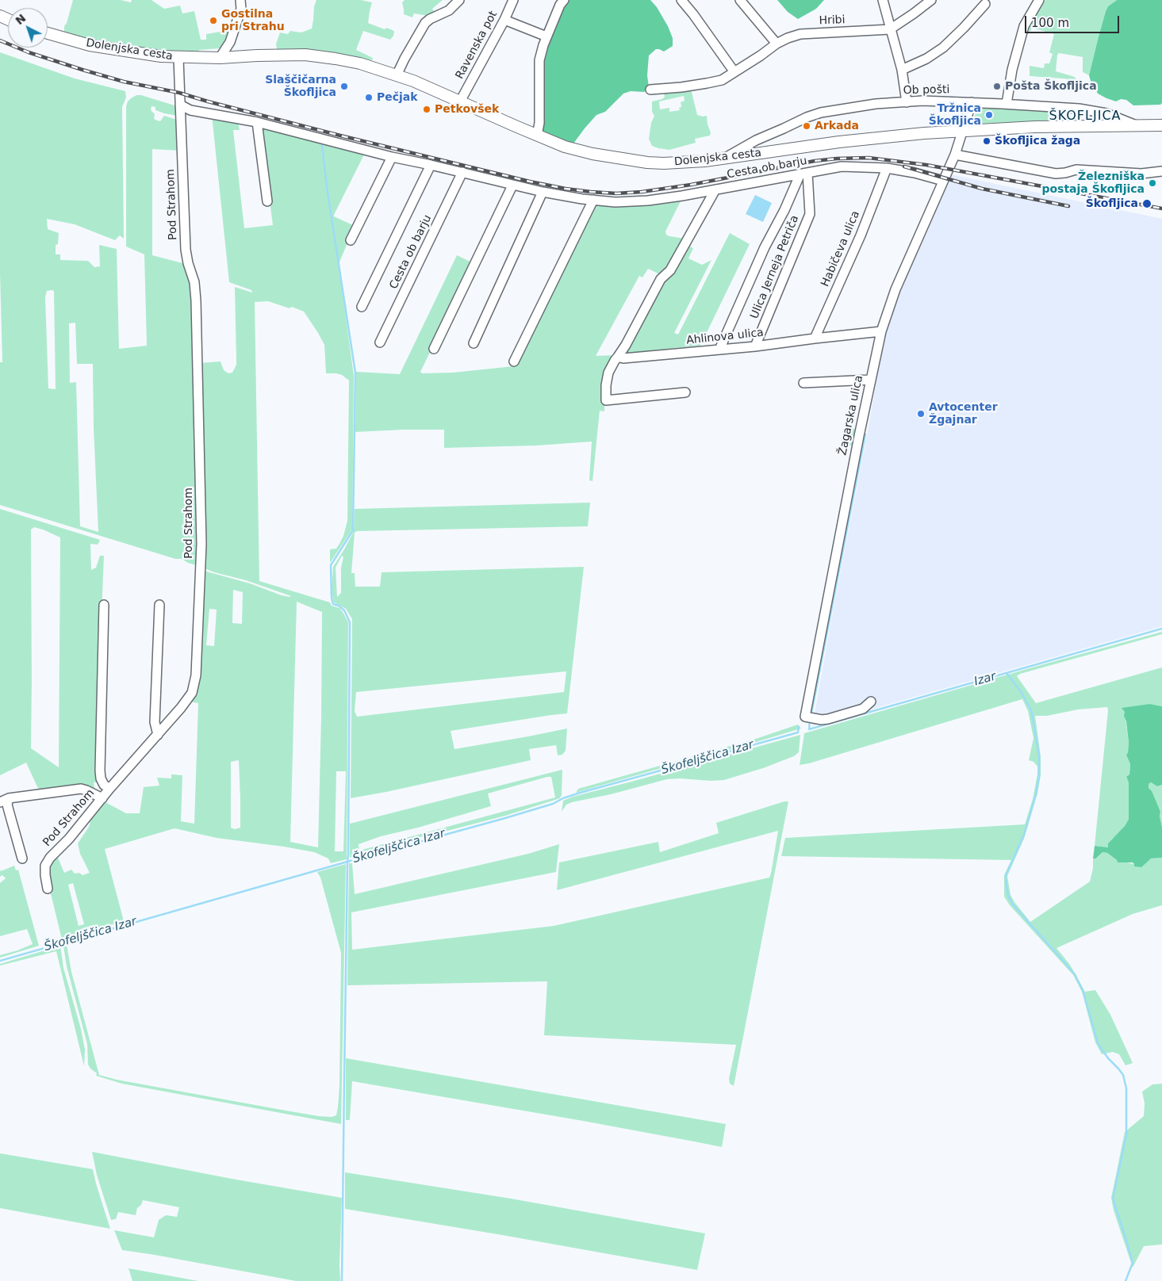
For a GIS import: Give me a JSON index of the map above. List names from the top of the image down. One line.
{"streets":{"main road":["Dolenjska cesta"],"street":["Hribi","Ravenska pot","Ob pošti","Cesta ob barju","Pod Strahom","Habičeva ulica","Ulica Jerneja Petriča","Ahlinova ulica","Žagarska ulica"]},"crossings":[["Ravenska pot","Dolenjska cesta"],["Dolenjska cesta","Ob pošti"],["Dolenjska cesta","Pod Strahom"],["Dolenjska cesta","Žagarska ulica"],["Ob pošti","Žagarska ulica"],["Cesta ob barju","Pod Strahom"],["Cesta ob barju","Habičeva ulica"],["Cesta ob barju","Ulica Jerneja Petriča"],["Cesta ob barju","Žagarska ulica"],["Habičeva ulica","Ahlinova ulica"],["Ulica Jerneja Petriča","Ahlinova ulica"],["Ahlinova ulica","Žagarska ulica"]],"districts":["ŠKOFLJICA"],"water":["Izar","Škofeljščica Izar"],"places":["Gostilna pri Strahu","Slaščičarna Škofljica","Pošta Škofljica","Pečjak","Petkovšek","Tržnica Škofljica","Arkada","Škofljica žaga","Železniška postaja Škofljica","Škofljica","Avtocenter Žgajnar"],"scale_bar":"100 m","north":"top left"}
